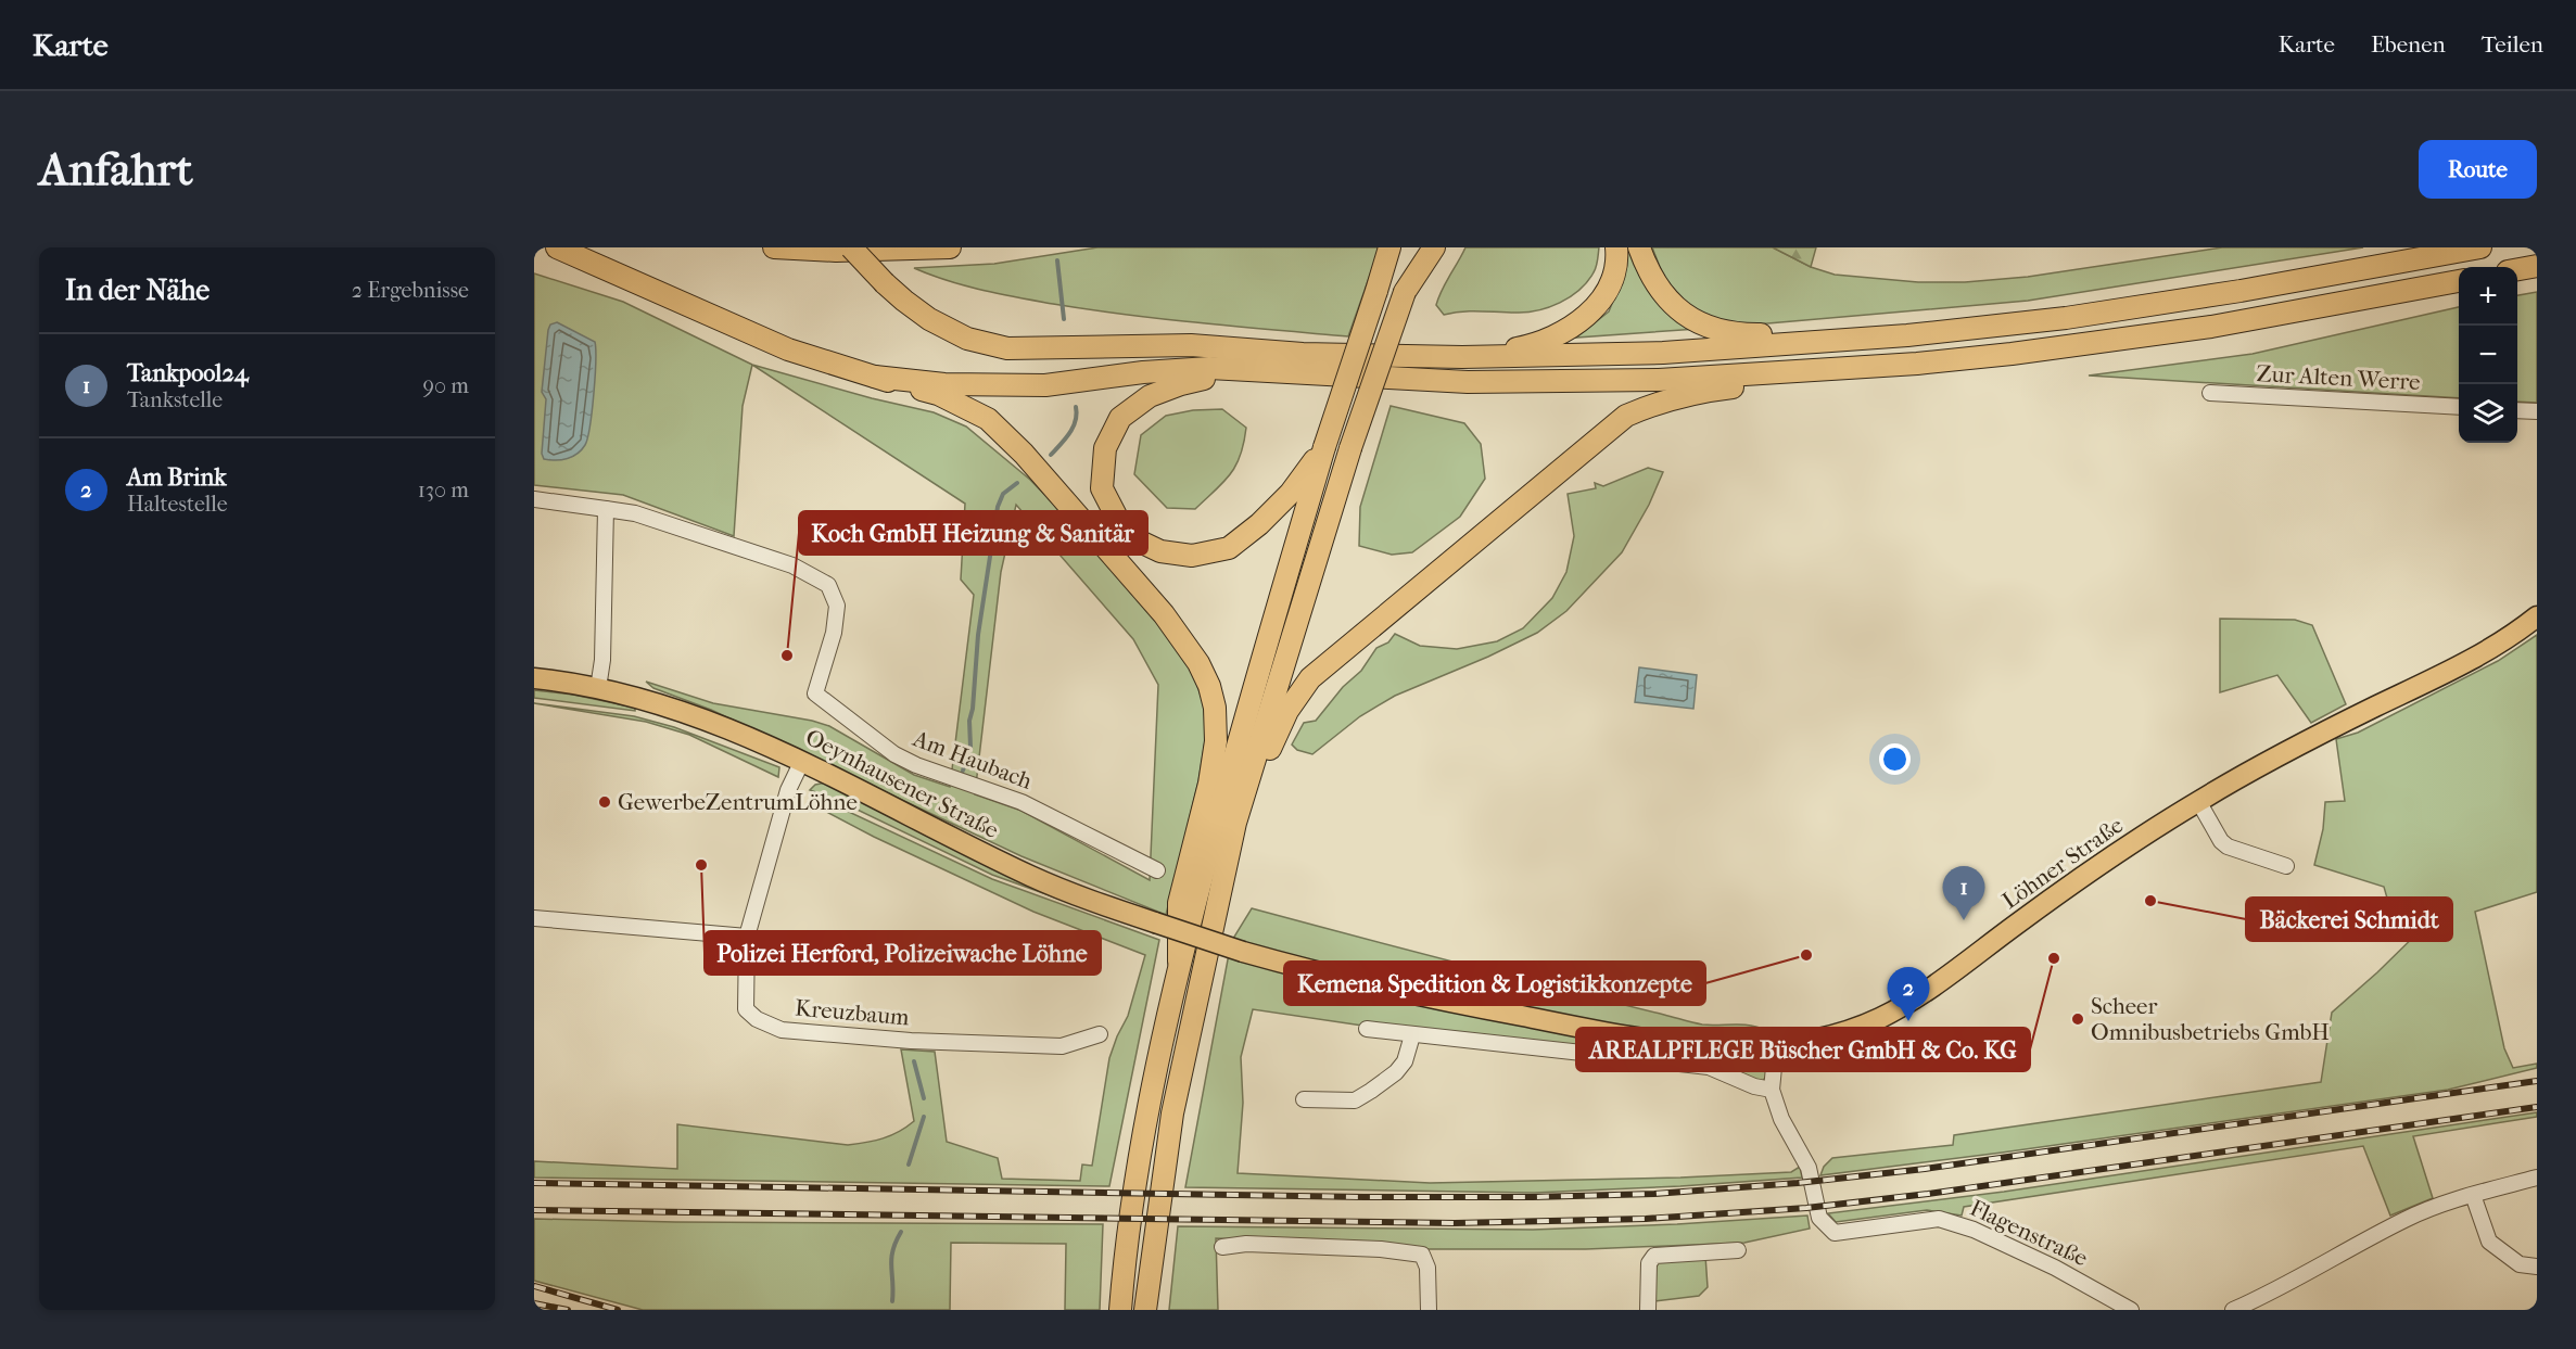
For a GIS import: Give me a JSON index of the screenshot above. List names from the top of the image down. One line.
{"streets":{"main road":["Oeynhausener Straße","Löhner Straße"],"street":["Zur Alten Werre","Am Haubach","Kreuzbaum","Flagenstraße"]},"crossings":[["Oeynhausener Straße","Löhner Straße"],["Oeynhausener Straße","Kreuzbaum"],["Löhner Straße","Flagenstraße"]],"places":["Koch GmbH Heizung & Sanitär","GewerbeZentrumLöhne","Polizei Herford, Polizeiwache Löhne","Bäckerei Schmidt","Kemena Spedition & Logistikkonzepte","AREALPFLEGE Büscher GmbH & Co. KG","Scheer Omnibusbetriebs GmbH"],"page":{"header":"Karte","nav":["Karte","Ebenen","Teilen"],"buttons":"Route","title":"Anfahrt","heading":["In der Nähe","2 Ergebnisse"],"map_buttons":["+","−"],"list":[{"mark":"1","name":"Tankpool24","note":"Tankstelle","value":"90 m"},{"mark":"2","name":"Am Brink","note":"Haltestelle","value":"130 m"}],"pins":["1","2"]}}
